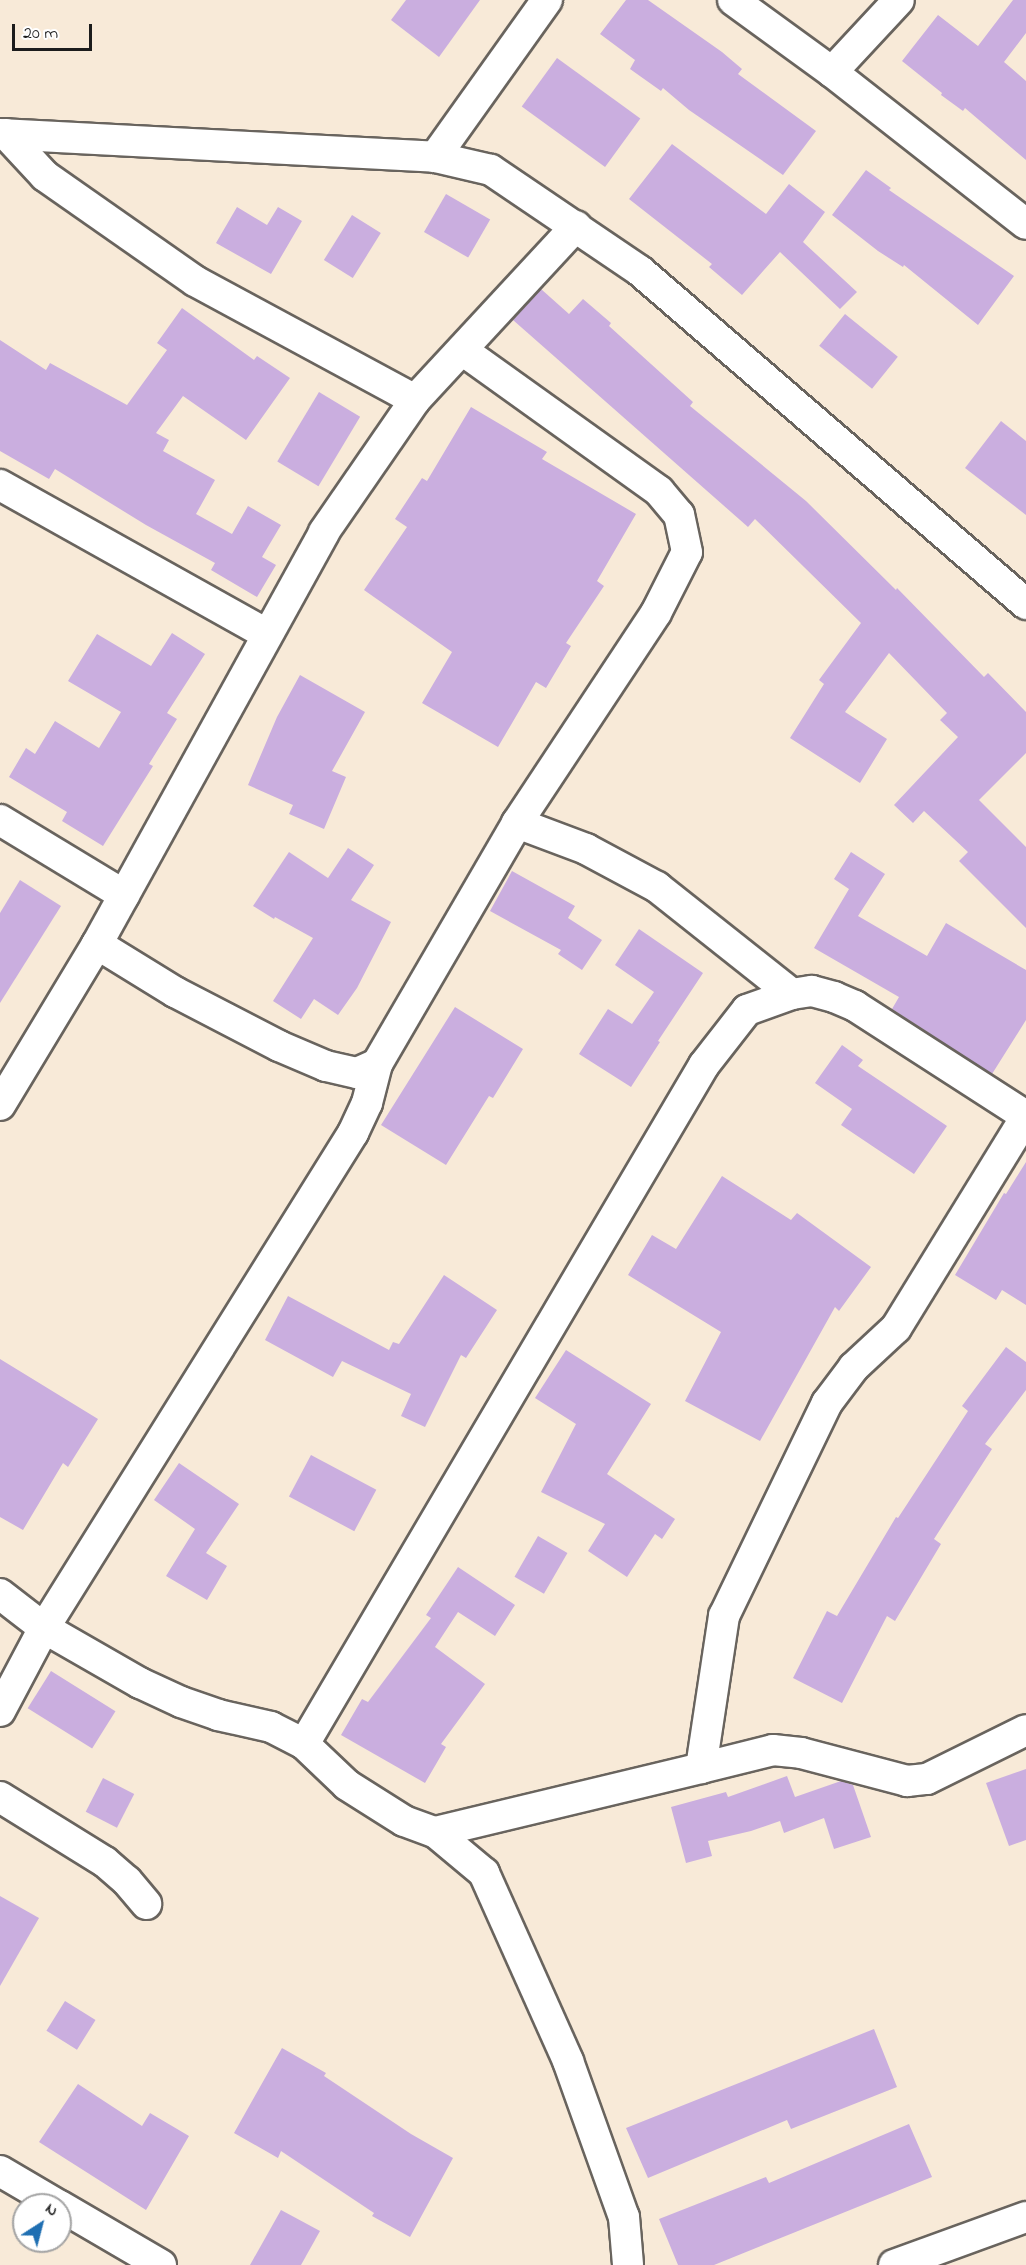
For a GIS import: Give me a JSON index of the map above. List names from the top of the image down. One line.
{"scale_bar":"20 m","north":"top right"}
